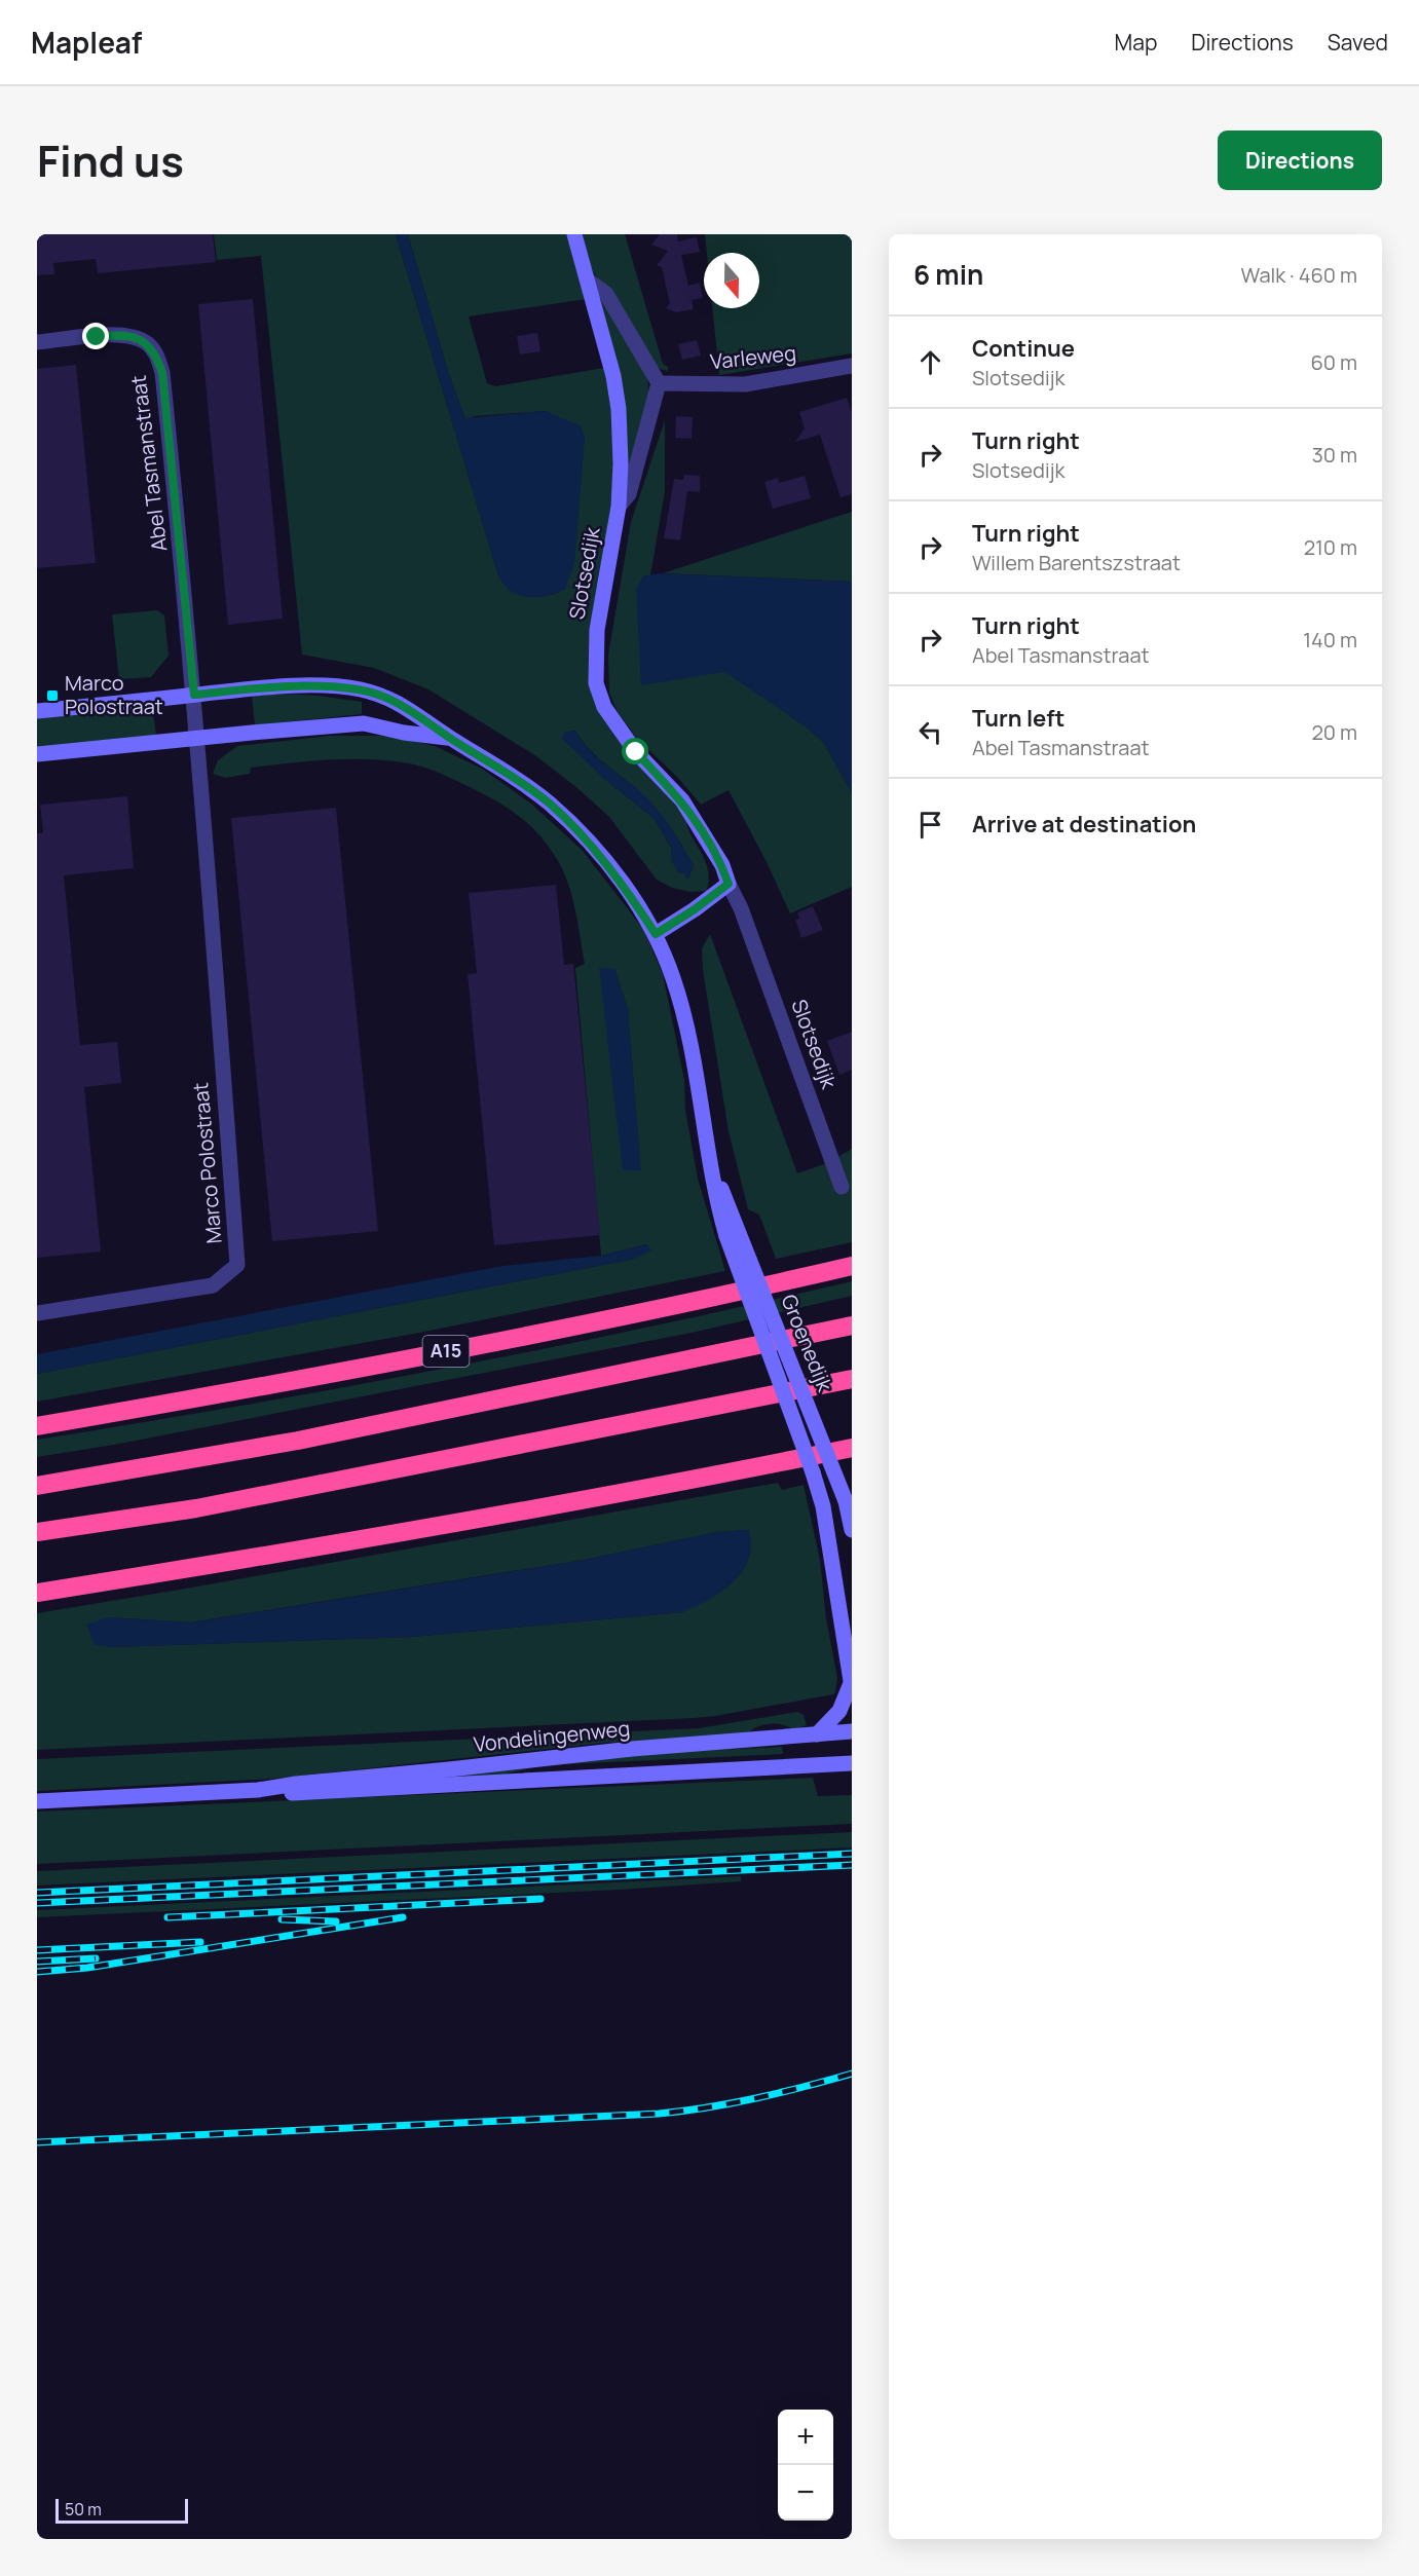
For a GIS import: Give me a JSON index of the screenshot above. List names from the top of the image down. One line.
{"streets":{"highway":["A15"],"main road":["Slotsedijk","Groenedijk","Vondelingenweg"],"street":["Varleweg","Abel Tasmanstraat","Marco Polostraat"]},"crossings":[["Abel Tasmanstraat","Groenedijk"]],"places":{"transit":["Marco Polostraat"]},"scale_bar":"50 m","north":"bottom","page":{"header":"Mapleaf","nav":["Map","Directions","Saved"],"title":"Find us","buttons":"Directions","heading":["6 min","Walk · 460 m"],"list":[["Continue","Slotsedijk","60 m"],["Turn right","Slotsedijk","30 m"],["Turn right","Willem Barentszstraat","210 m"],["Turn right","Abel Tasmanstraat","140 m"],["Turn left","Abel Tasmanstraat","20 m"],"Arrive at destination"],"map_buttons":["+","−"],"scale":"50 m"}}
